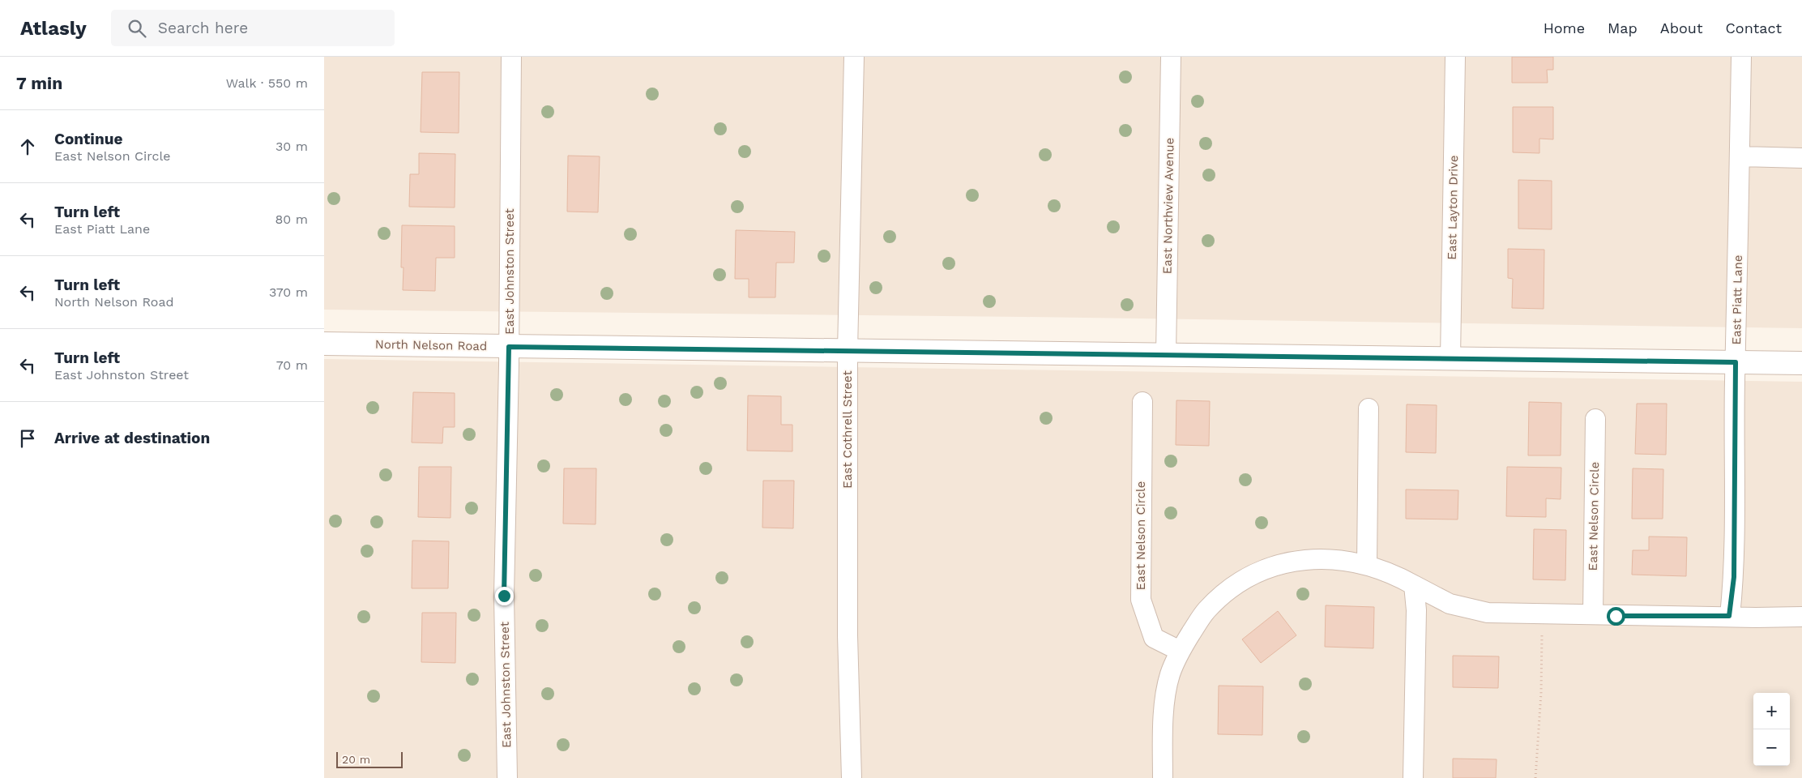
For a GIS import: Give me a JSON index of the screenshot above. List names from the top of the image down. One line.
{"streets":{"street":["East Northview Avenue","East Layton Drive","East Johnston Street","East Piatt Lane","North Nelson Road","East Cothrell Street","East Nelson Circle"]},"crossings":[["East Northview Avenue","North Nelson Road"],["East Layton Drive","North Nelson Road"],["East Johnston Street","North Nelson Road"],["East Piatt Lane","North Nelson Road"],["North Nelson Road","East Cothrell Street"]],"scale_bar":"20 m","page":{"header":"Atlasly","search":"Search here","nav":["Home","Map","About","Contact"],"heading":["7 min","Walk · 550 m"],"list":[["Continue","East Nelson Circle","30 m"],["Turn left","East Piatt Lane","80 m"],["Turn left","North Nelson Road","370 m"],["Turn left","East Johnston Street","70 m"],"Arrive at destination"],"map_buttons":["+","−"],"scale":"20 m"}}
